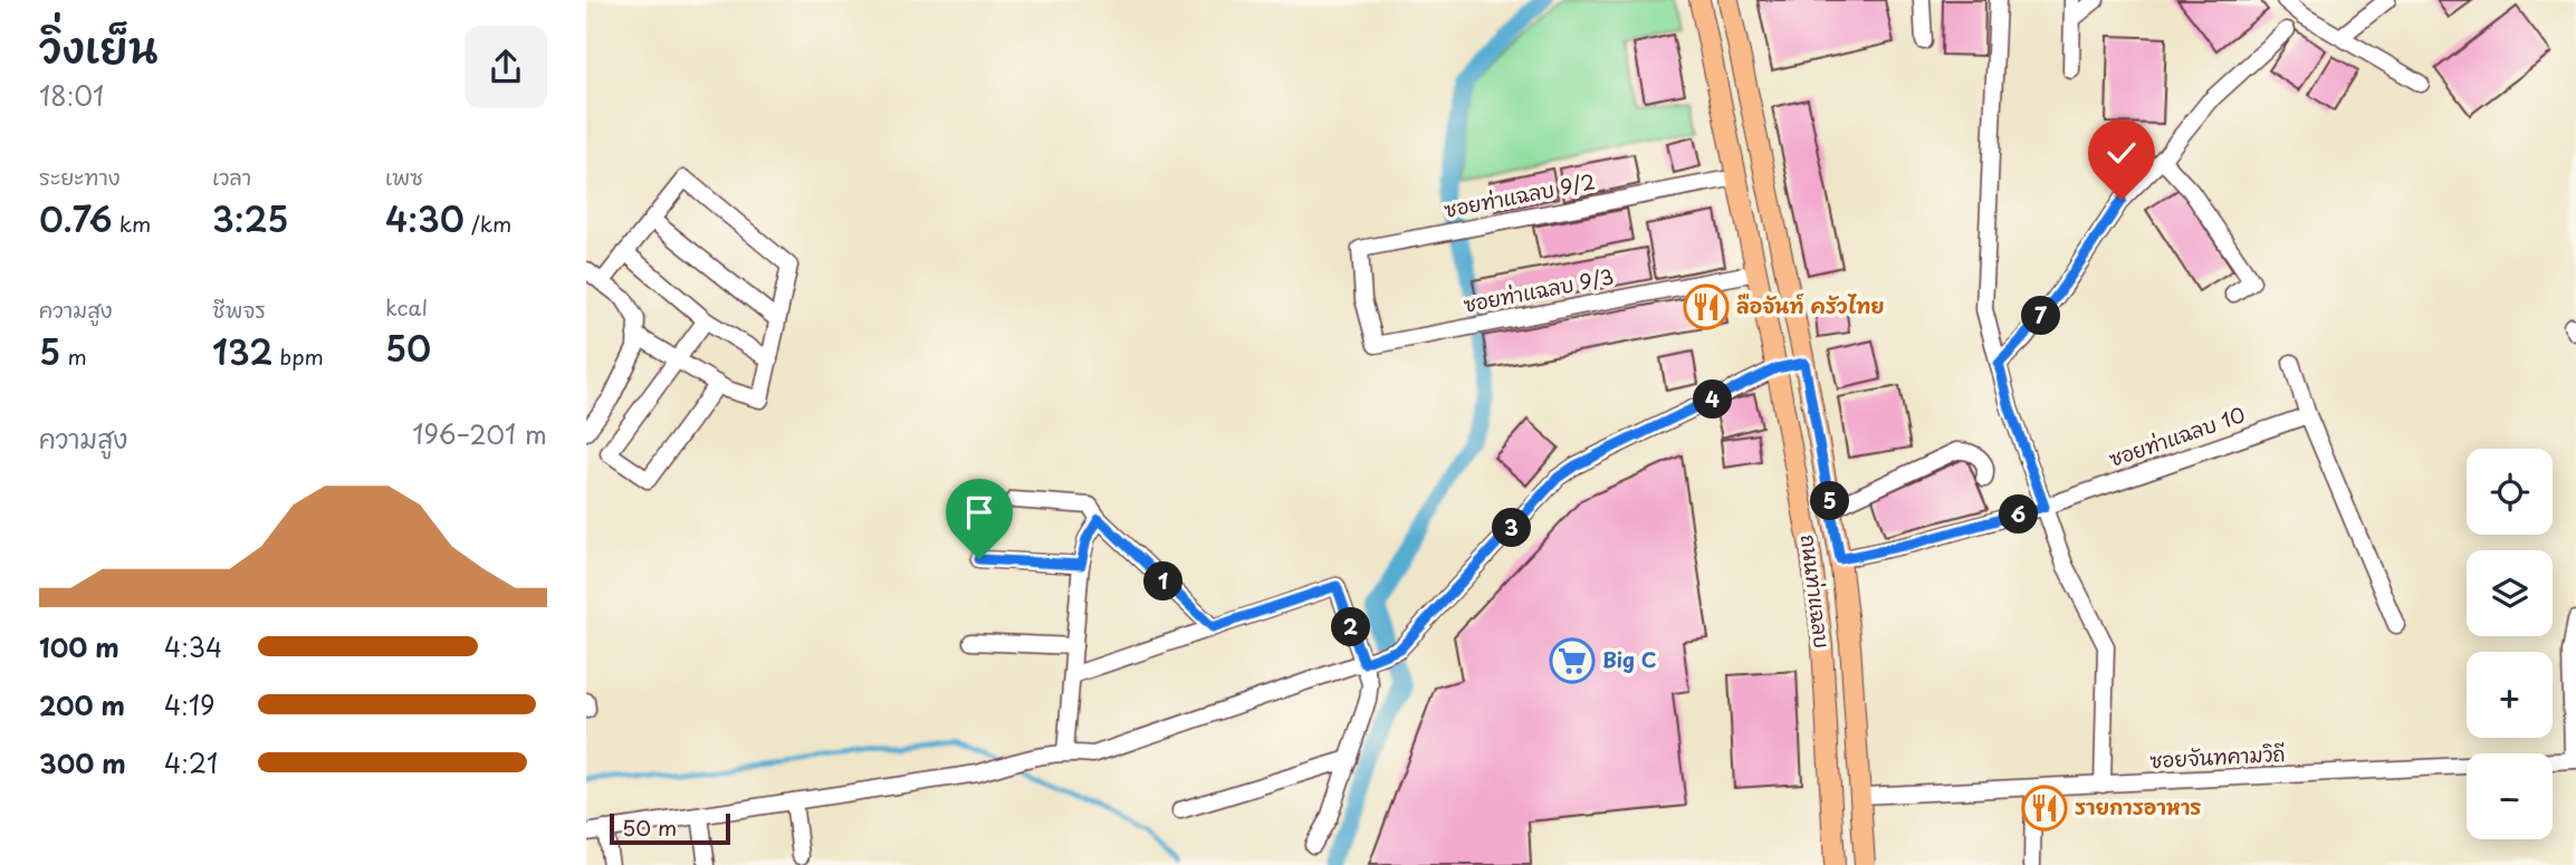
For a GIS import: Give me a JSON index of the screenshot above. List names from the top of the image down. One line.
{"streets":{"main road":["ถนนท่าแฉลบ"],"street":["ซอยท่าแฉลบ 9/2","ซอยท่าแฉลบ 9/3","ซอยท่าแฉลบ 10","ซอยจันทคามวิถี"]},"crossings":[["ซอยท่าแฉลบ 9/2","ซอยท่าแฉลบ 9/3"],["ซอยท่าแฉลบ 9/2","ถนนท่าแฉลบ"],["ซอยท่าแฉลบ 9/3","ถนนท่าแฉลบ"],["ซอยท่าแฉลบ 10","ถนนท่าแฉลบ"],["ถนนท่าแฉลบ","ซอยจันทคามวิถี"]],"places":{"restaurant":["ลือจันท์ ครัวไทย","รายการอาหาร"],"supermarket":["Big C"]},"scale_bar":"50 m","page":{"heading":["วิ่งเย็น","18:01"],"stats":[["ระยะทาง","0.76 km"],["เวลา","3:25"],["เพซ","4:30 /km"],["ความสูง","5 m"],["ชีพจร","132 bpm"],["kcal","50"]],"pins":["7","4","5","6","3","1","2"],"chart":["ความสูง","196–201 m"],"map_buttons":["+","−"],"list":[{"name":"100 m","note":"4:34"},{"name":"200 m","note":"4:19"},{"name":"300 m","note":"4:21"}],"scale":"50 m"}}
